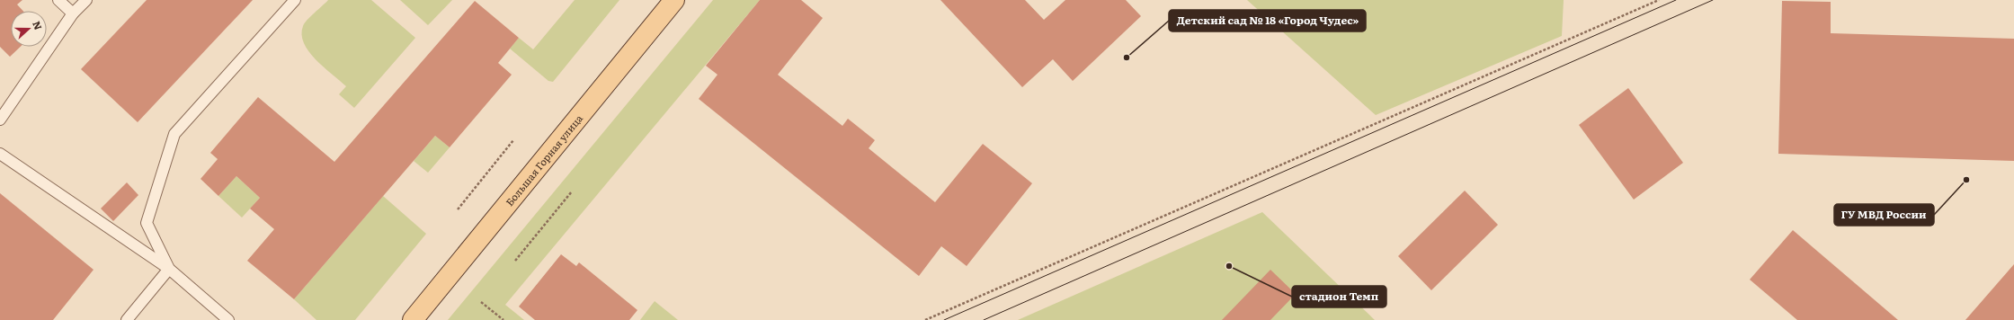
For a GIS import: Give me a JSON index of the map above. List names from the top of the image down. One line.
{"streets":{"main road":["Большая Горная улица"]},"places":["Детский сад № 18 «Город Чудес»","ГУ МВД России","стадион Темп"],"north":"right"}
